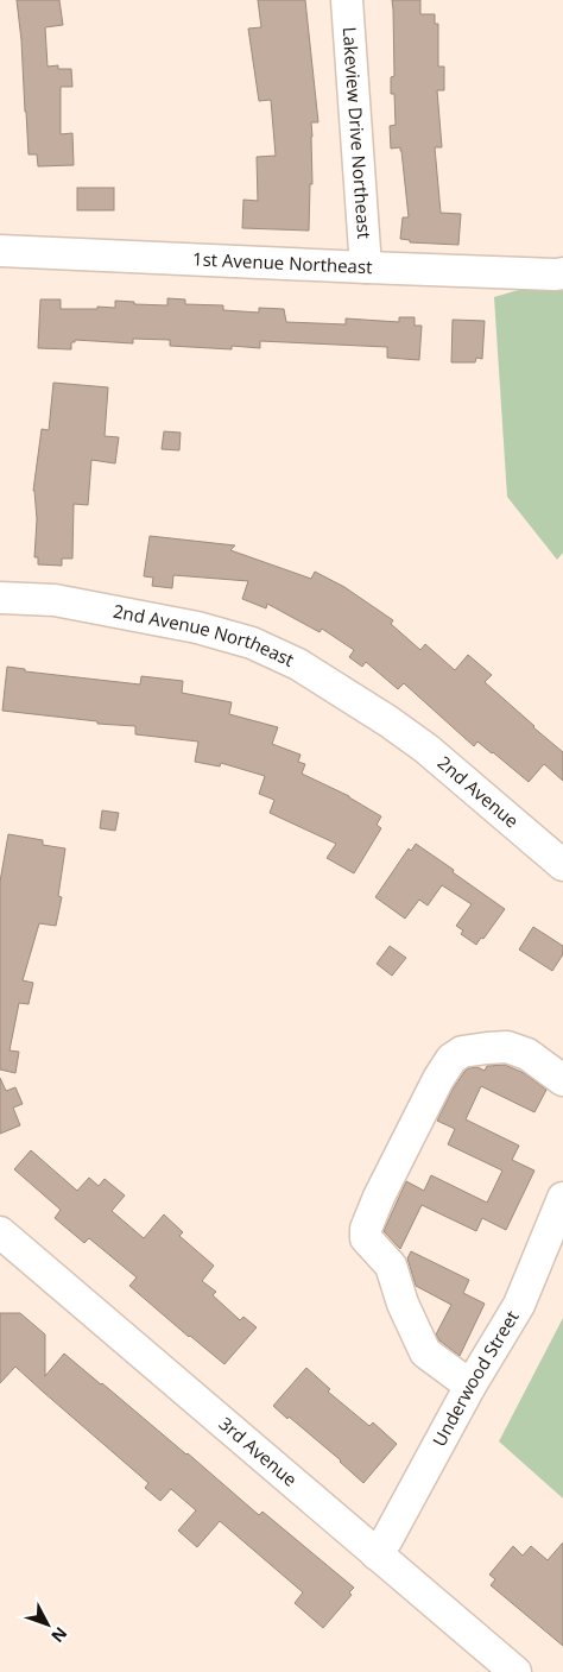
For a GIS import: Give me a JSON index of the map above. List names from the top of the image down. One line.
{"streets":{"street":["Lakeview Drive Northeast","1st Avenue Northeast","2nd Avenue Northeast","2nd Avenue","Underwood Street","3rd Avenue"]},"crossings":[["Lakeview Drive Northeast","1st Avenue Northeast"],["2nd Avenue Northeast","2nd Avenue"],["Underwood Street","3rd Avenue"]],"north":"bottom right"}
